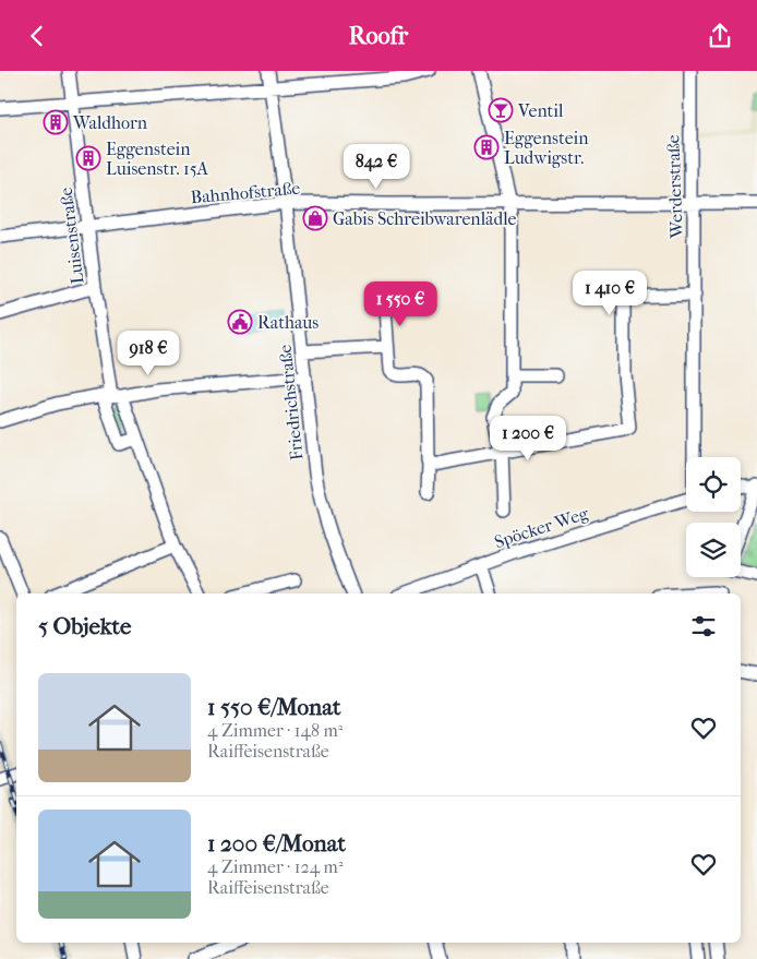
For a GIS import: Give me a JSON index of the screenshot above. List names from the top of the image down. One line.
{"streets":{"street":["Werderstraße","Bahnhofstraße","Luisenstraße","Friedrichstraße","Spöcker Weg"]},"crossings":[["Werderstraße","Bahnhofstraße"],["Bahnhofstraße","Luisenstraße"],["Bahnhofstraße","Friedrichstraße"]],"places":{"bar":["Ventil"],"building":["Waldhorn","Eggenstein Ludwigstr.","Eggenstein Luisenstr. 15A"],"shop":["Gabis Schreibwarenlädle"],"public building":["Rathaus"]},"page":{"header":"Roofr","price":["842 €","1 410 €","1 550 €","918 €","1 200 €"],"heading":"5 Objekte","list":[{"name":"1 550 €/Monat","note":"4 Zimmer · 148 m² · Raiffeisenstraße"},{"name":"1 200 €/Monat","note":"4 Zimmer · 124 m² · Raiffeisenstraße"}]}}
